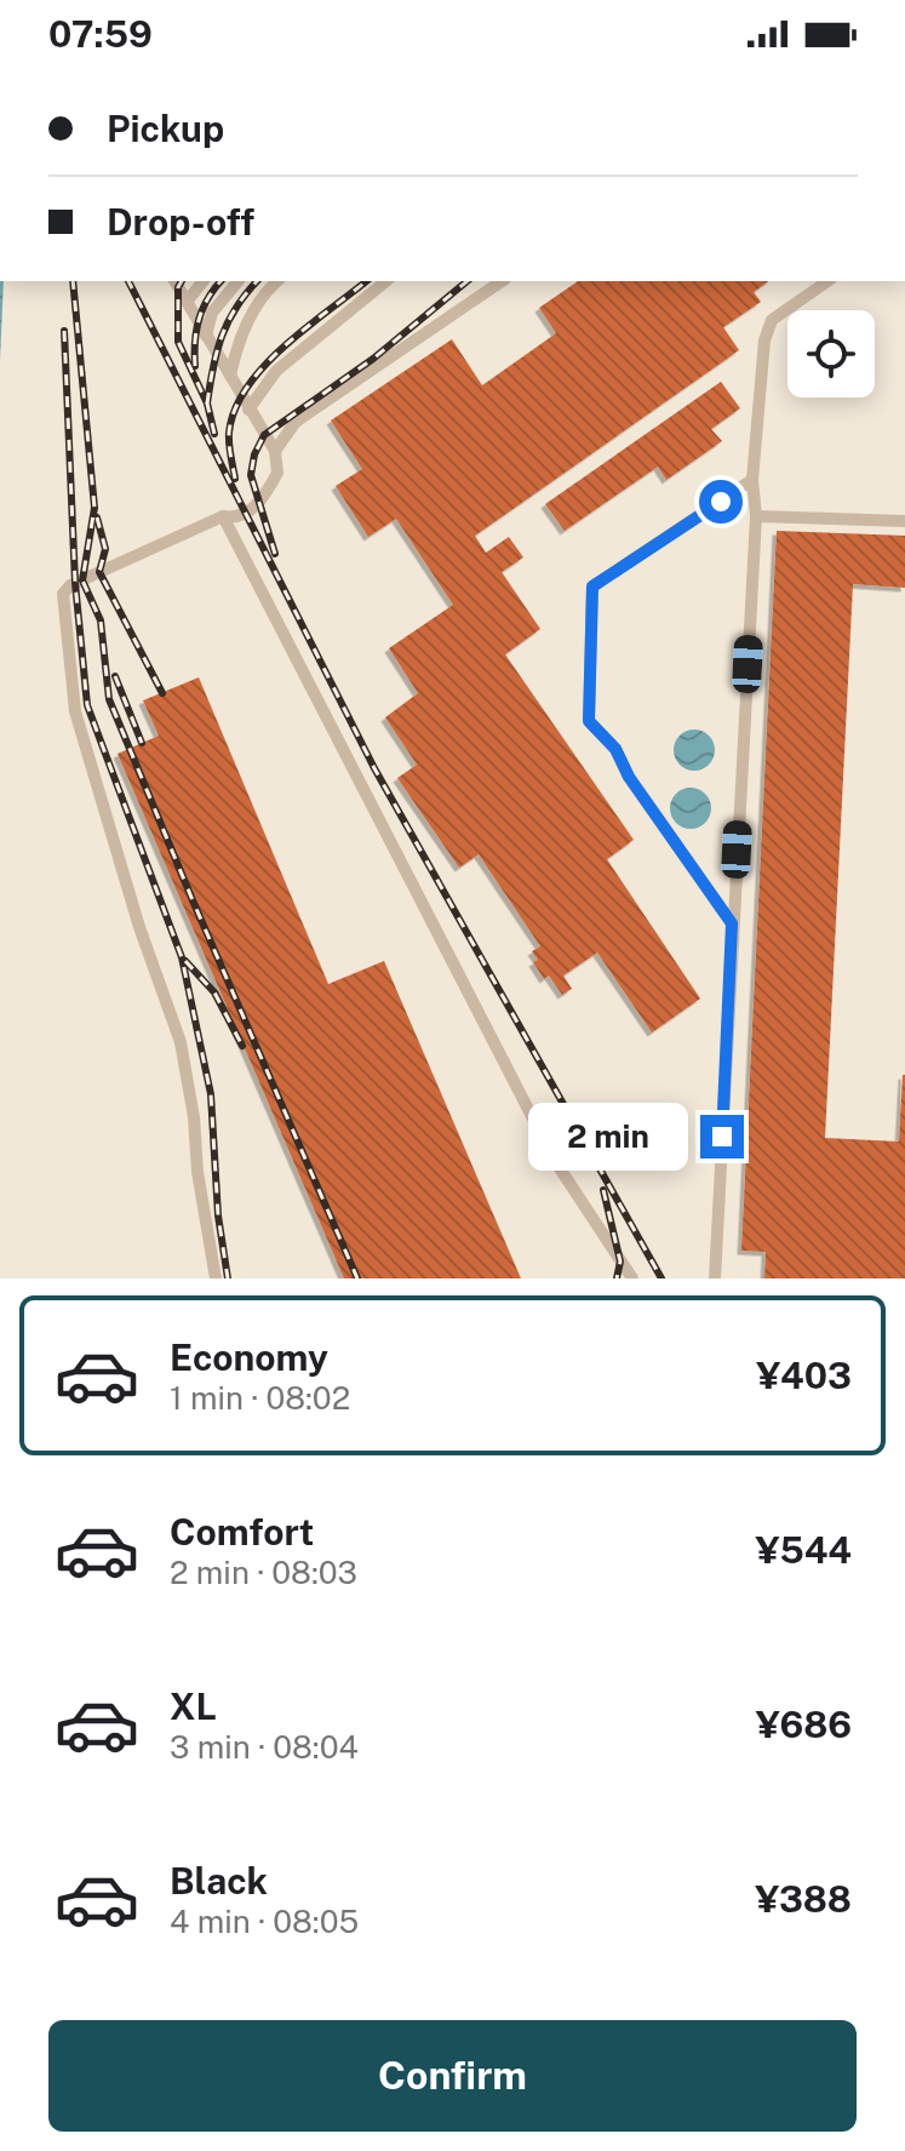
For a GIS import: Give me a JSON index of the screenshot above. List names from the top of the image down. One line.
{"page":{"status":"07:59","banner":["Pickup","Drop-off"],"bubble":"2 min","list":[{"name":"Economy","note":"1 min · 08:02","value":"¥403"},{"name":"Comfort","note":"2 min · 08:03","value":"¥544"},{"name":"XL","note":"3 min · 08:04","value":"¥686"},{"name":"Black","note":"4 min · 08:05","value":"¥388"}],"buttons":"Confirm"}}
